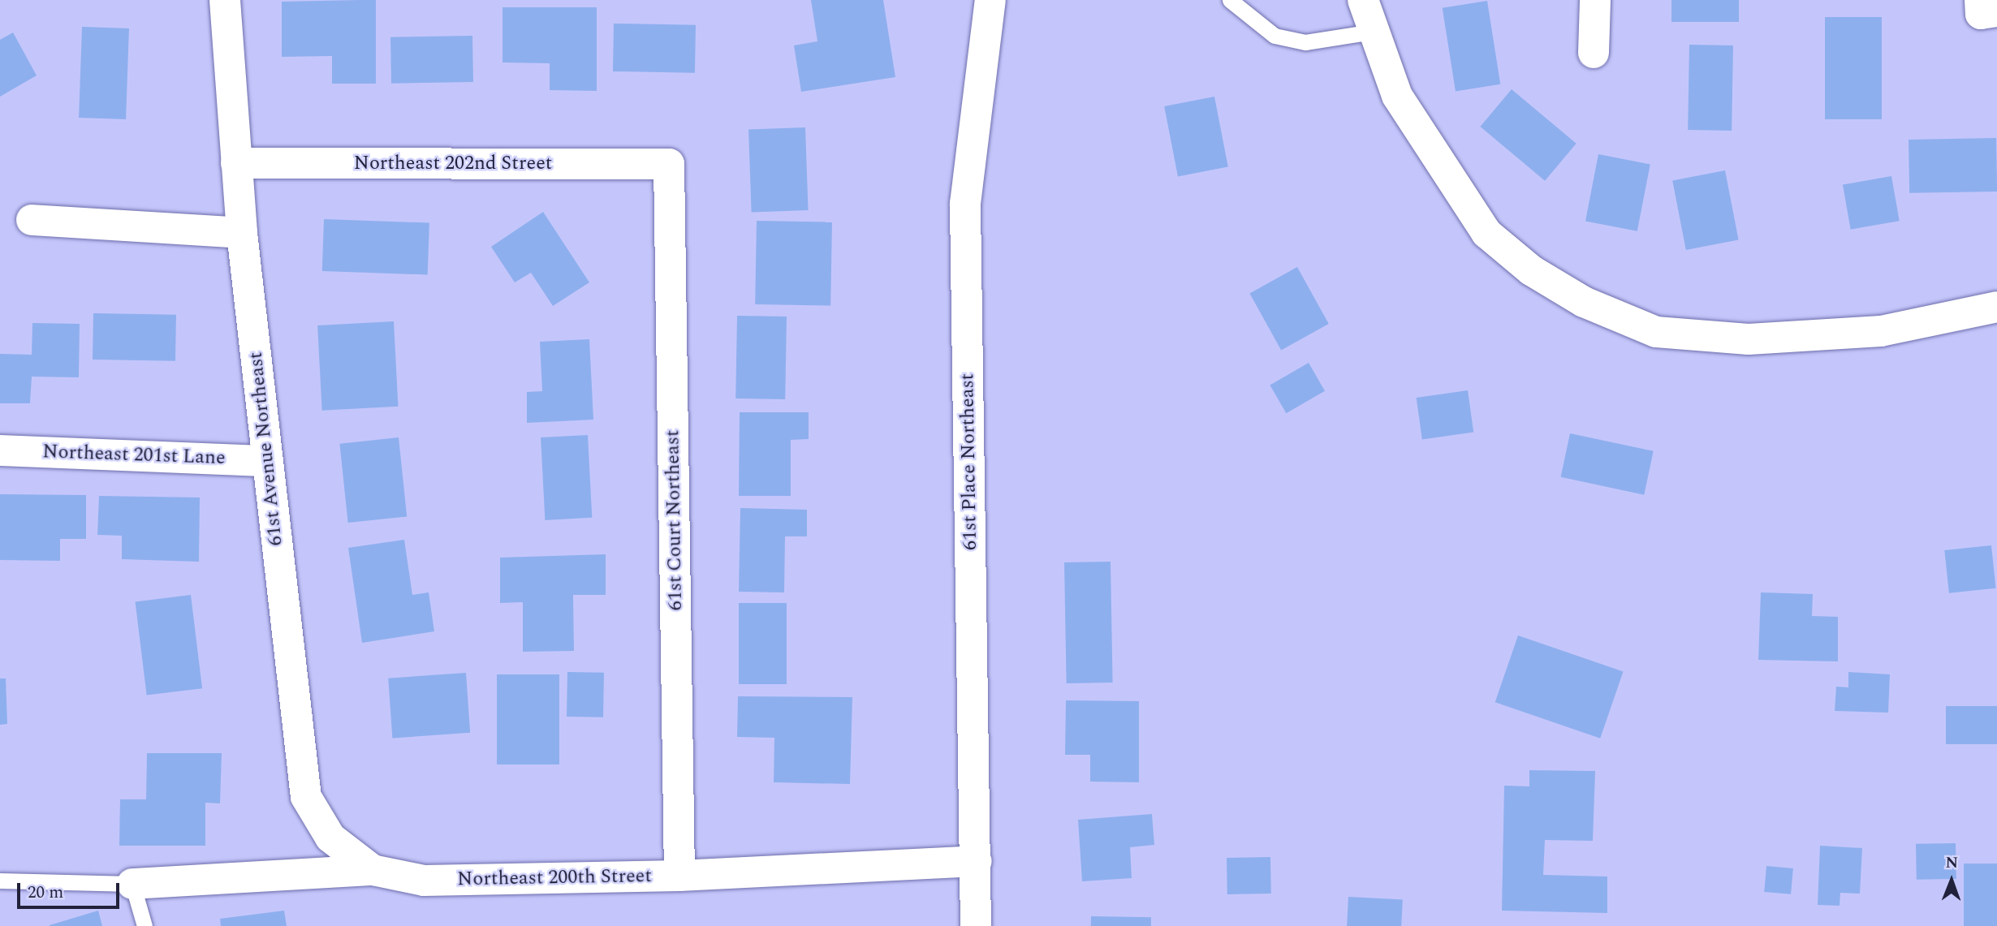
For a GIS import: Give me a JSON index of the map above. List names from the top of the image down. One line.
{"streets":{"street":["Northeast 202nd Street","61st Avenue Northeast","Northeast 201st Lane","61st Place Northeast","61st Court Northeast","Northeast 200th Street"]},"crossings":[["Northeast 202nd Street","61st Avenue Northeast"],["Northeast 202nd Street","61st Court Northeast"],["61st Avenue Northeast","Northeast 201st Lane"],["61st Avenue Northeast","Northeast 200th Street"],["61st Place Northeast","Northeast 200th Street"],["61st Court Northeast","Northeast 200th Street"]],"scale_bar":"20 m","north":"top"}
